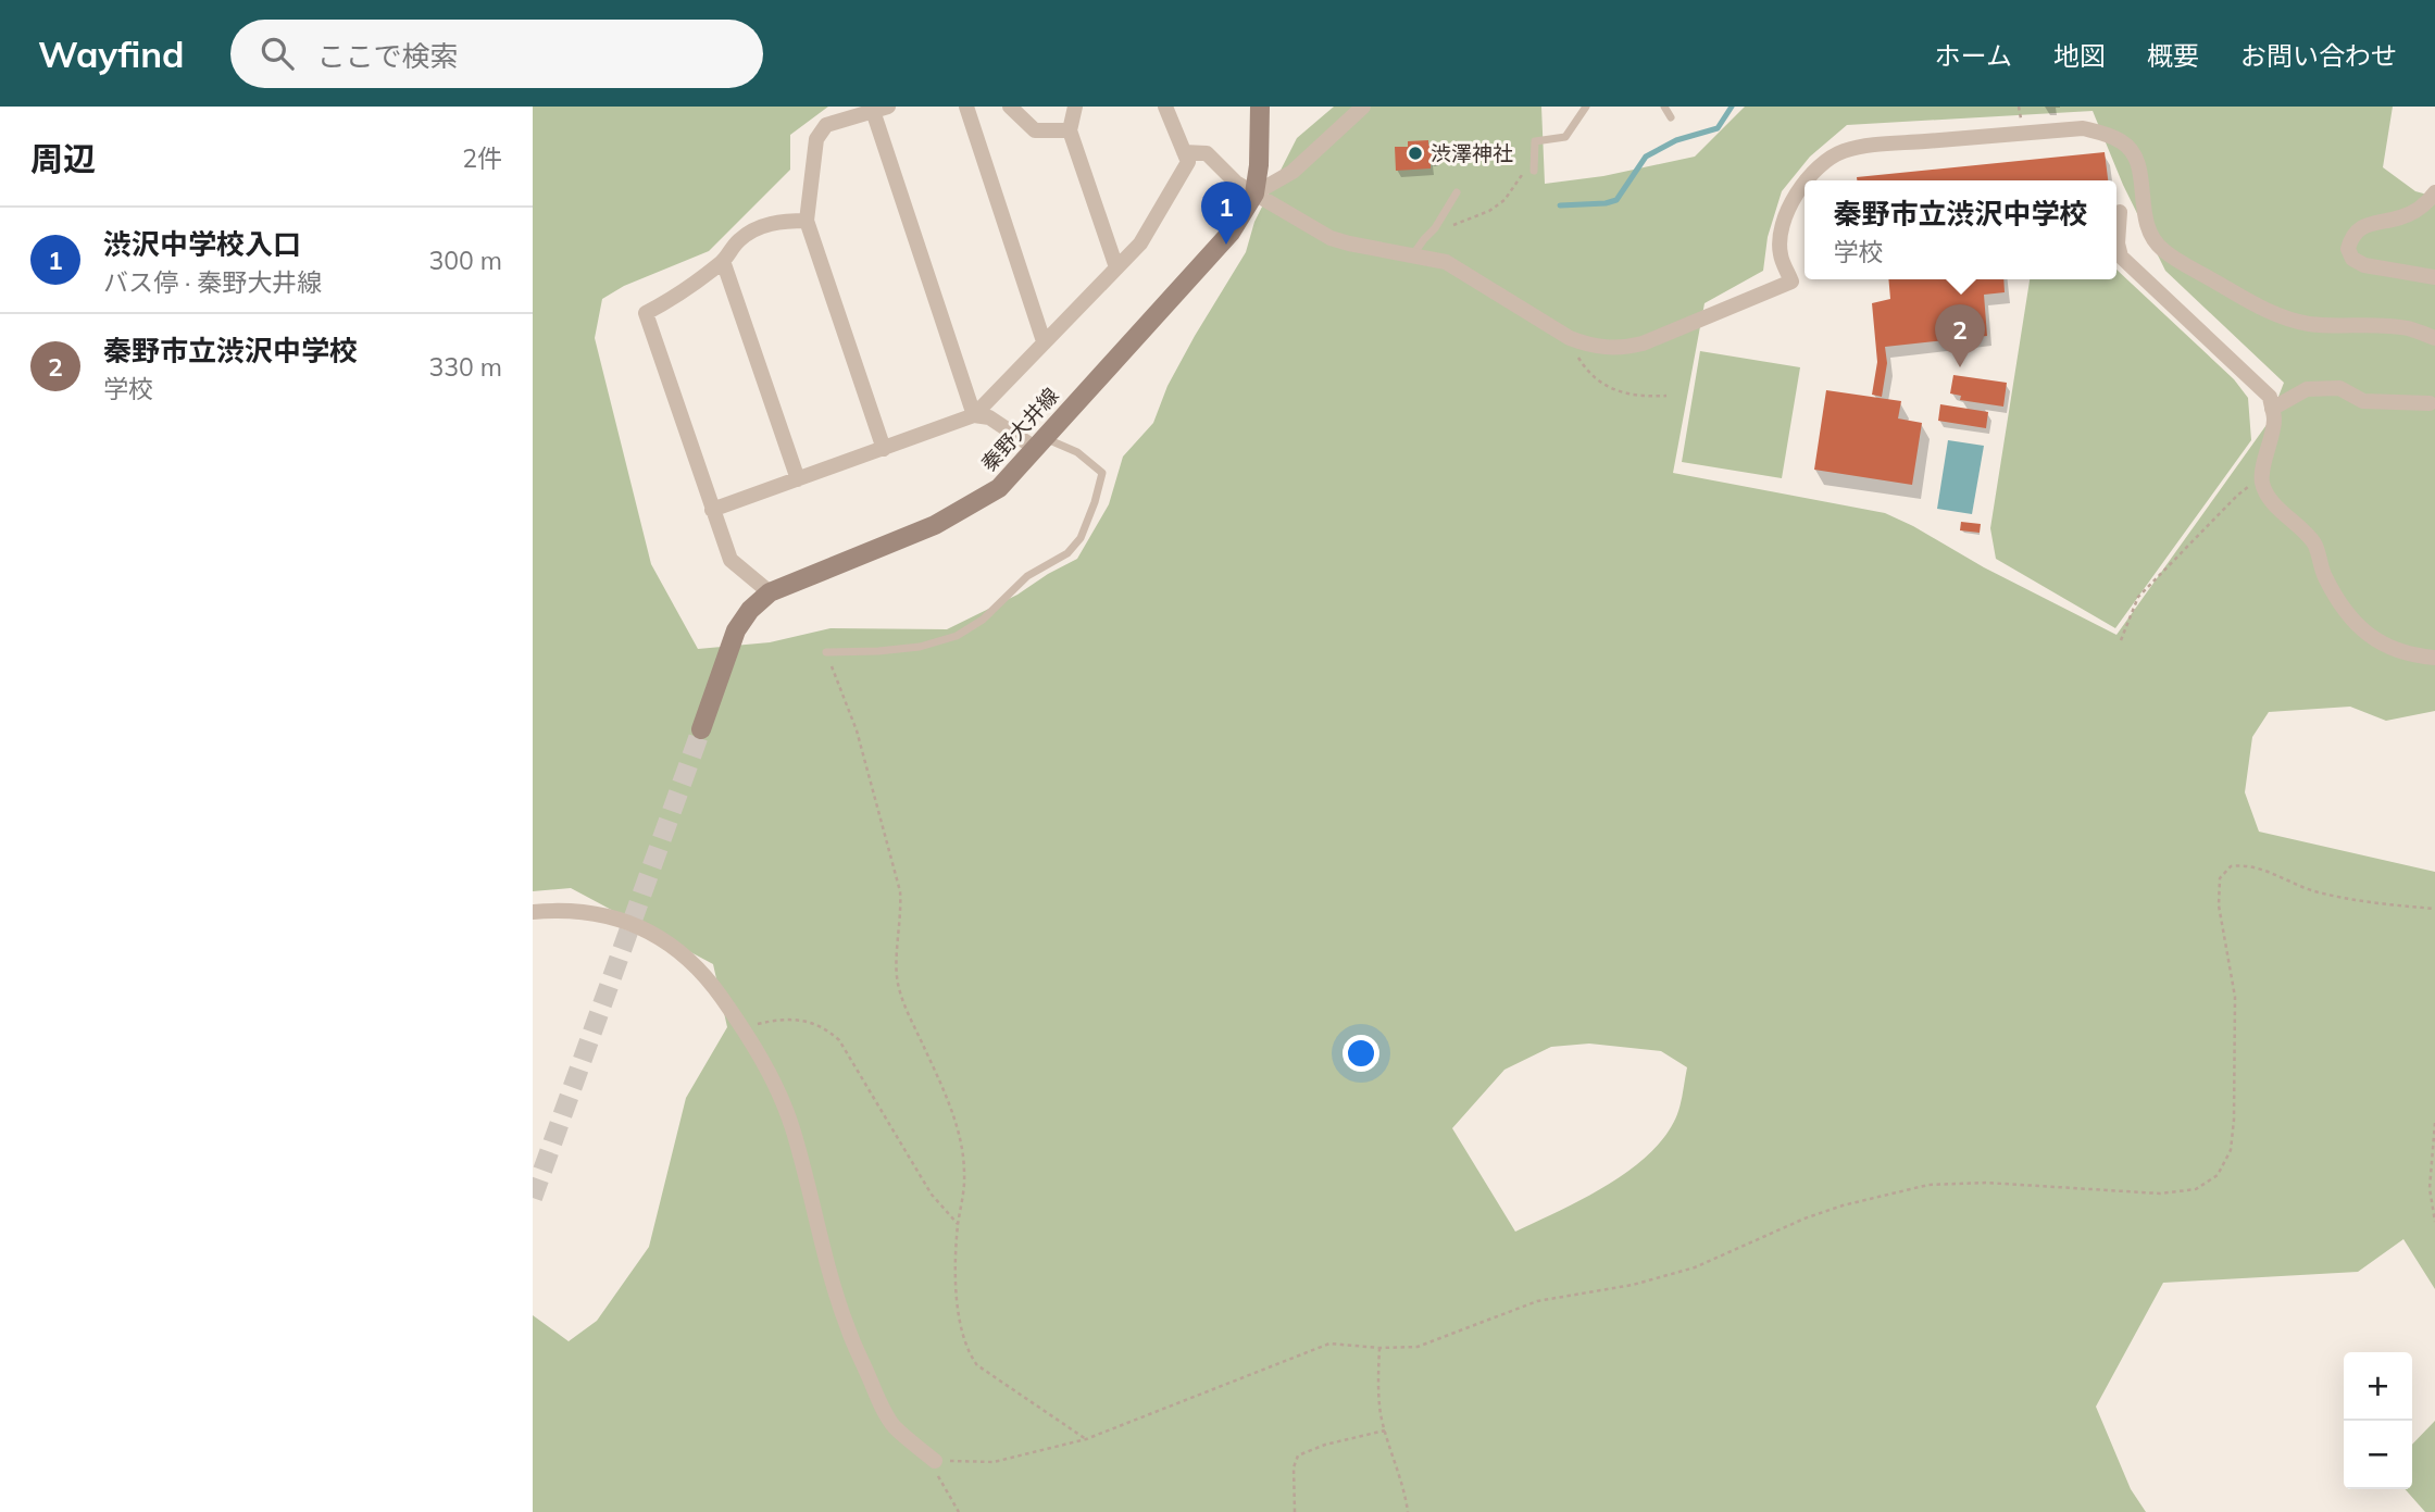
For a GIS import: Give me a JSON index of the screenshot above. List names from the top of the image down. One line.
{"streets":{"main road":["秦野大井線"]},"places":["渋澤神社"],"page":{"header":"Wayfind","search":"ここで検索","nav":["ホーム","地図","概要","お問い合わせ"],"heading":["周辺","2件"],"popup":["秦野市立渋沢中学校","学校"],"pins":["1","2"],"list":[{"mark":"1","name":"渋沢中学校入口","note":"バス停 · 秦野大井線","value":"300 m"},{"mark":"2","name":"秦野市立渋沢中学校","note":"学校","value":"330 m"}],"map_buttons":["+","−"]}}
